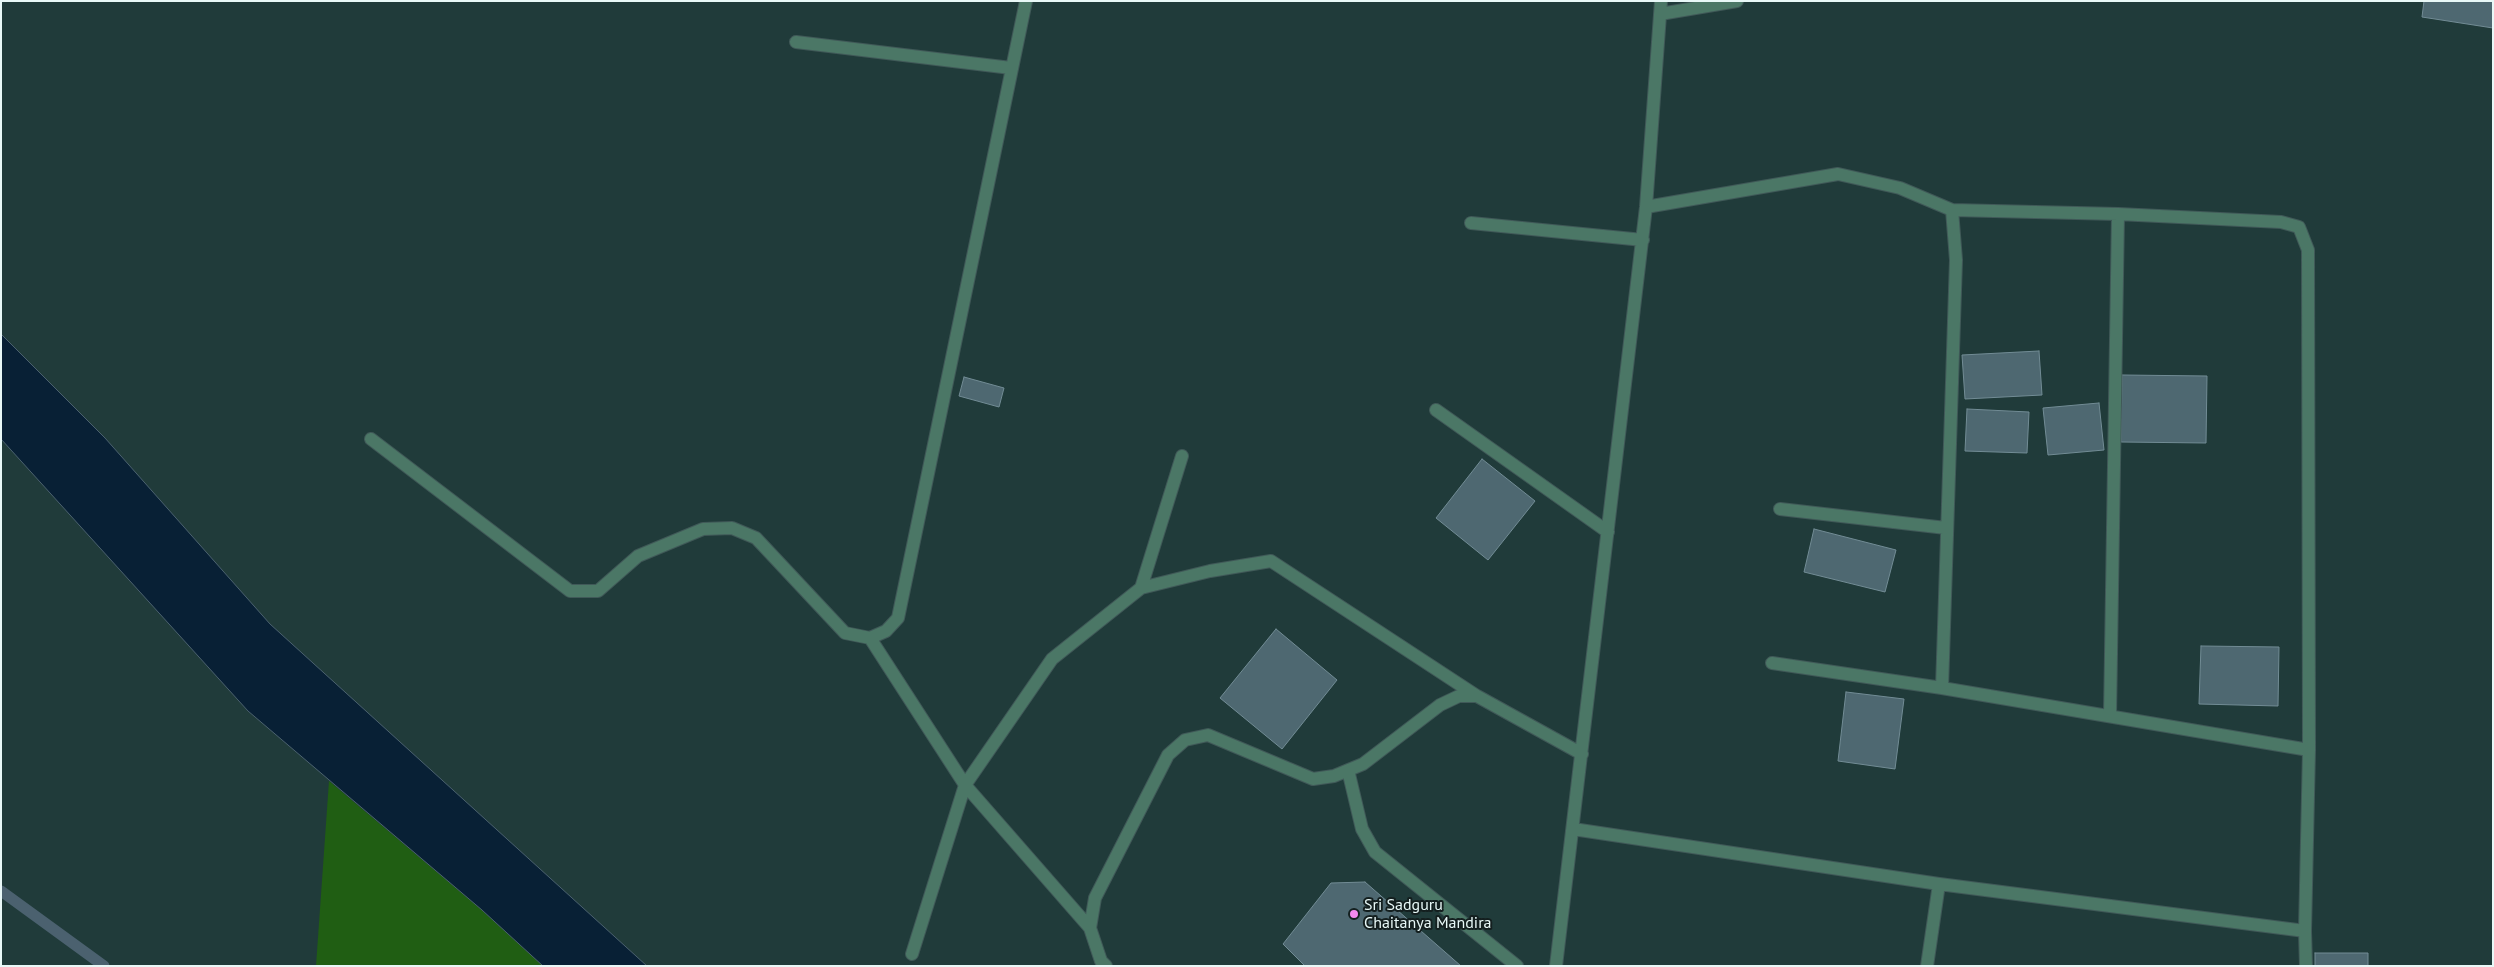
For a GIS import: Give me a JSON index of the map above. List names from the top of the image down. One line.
{"places":["Sri Sadguru Chaitanya Mandira"]}
